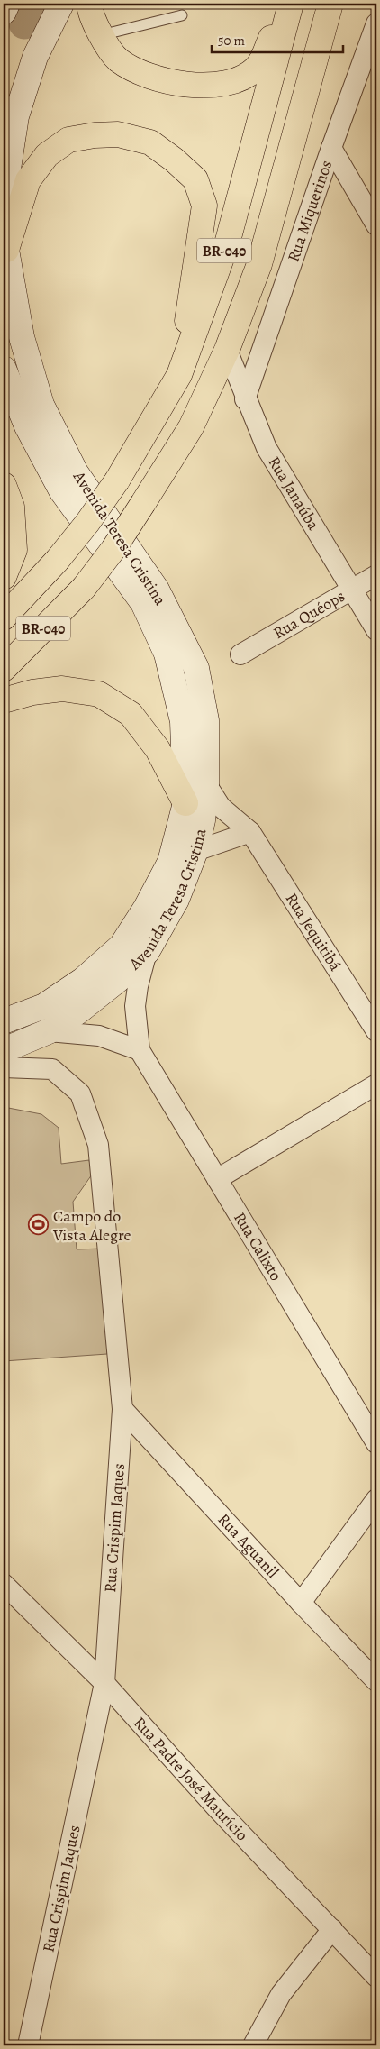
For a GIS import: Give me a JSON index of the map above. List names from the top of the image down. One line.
{"streets":{"highway":["BR-040"],"main road":["Avenida Teresa Cristina"],"street":["Rua Miquerinos","Rua Janaúba","Rua Quéops","Rua Jequitibá","Rua Calixto","Rua Crispim Jaques","Rua Aguanil","Rua Padre José Maurício"]},"crossings":[["Rua Miquerinos","Rua Janaúba"],["BR-040","Rua Janaúba"],["Rua Janaúba","Rua Quéops"],["Avenida Teresa Cristina","Rua Jequitibá"],["Avenida Teresa Cristina","Rua Calixto"],["Rua Crispim Jaques","Rua Aguanil"],["Rua Crispim Jaques","Rua Padre José Maurício"]],"places":{"sports":["Campo do Vista Alegre"]},"scale_bar":"50 m"}
